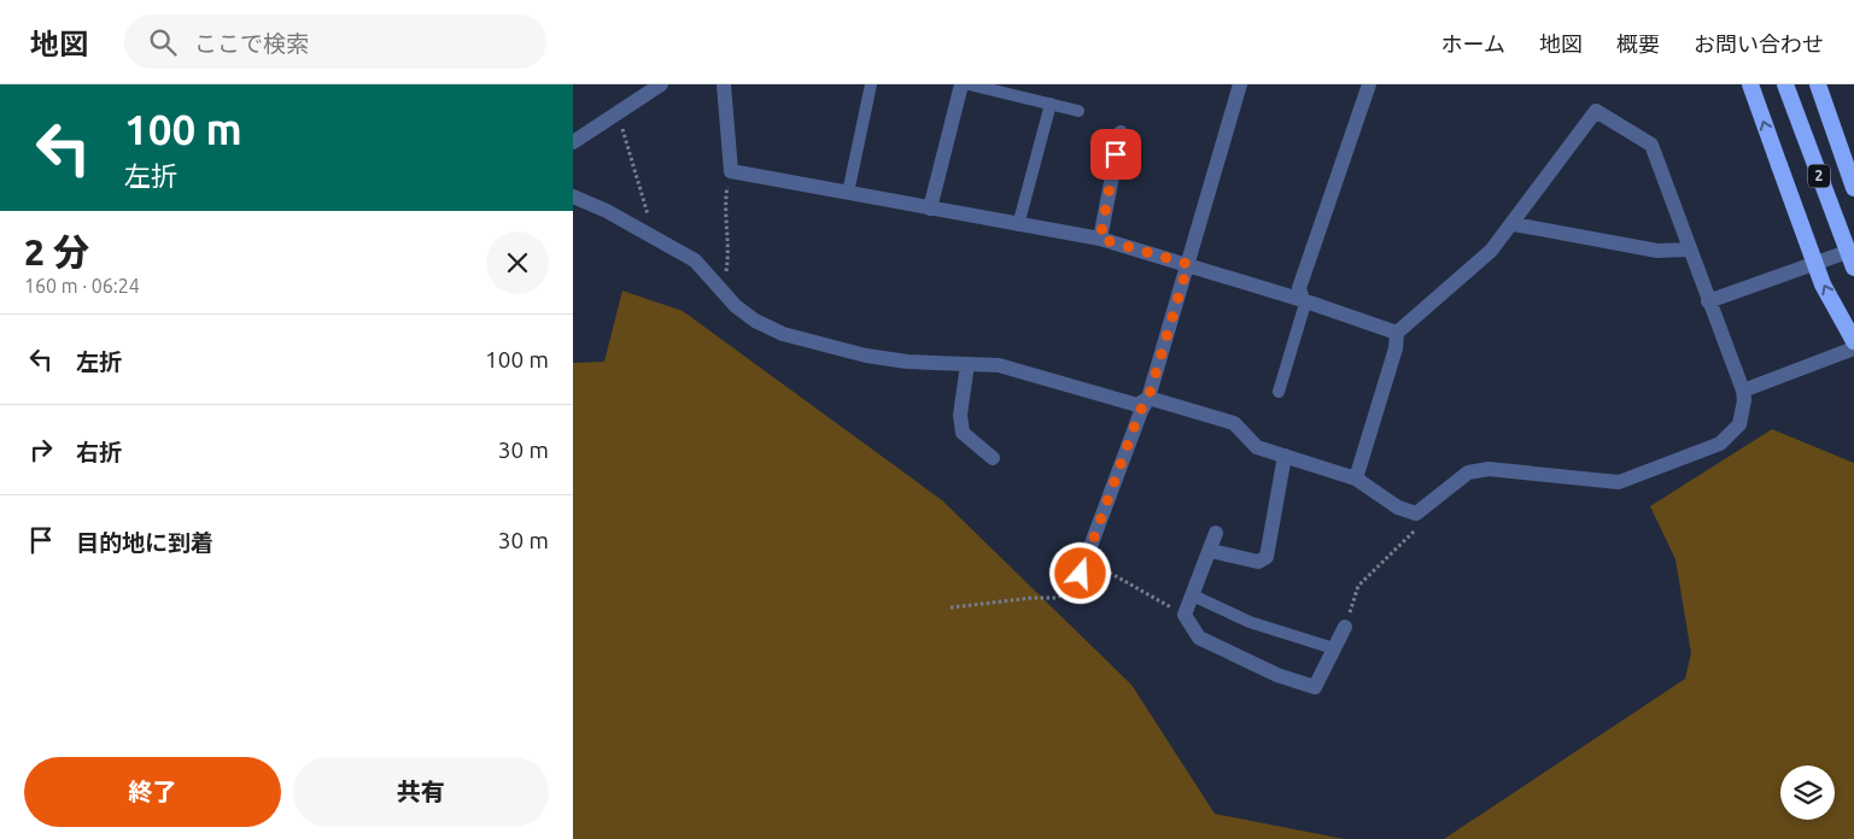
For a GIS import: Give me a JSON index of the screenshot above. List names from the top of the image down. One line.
{"streets":{"highway":["2"]},"page":{"header":"地図","search":"ここで検索","nav":["ホーム","地図","概要","お問い合わせ"],"turn":["100 m","左折"],"heading":["2 分","160 m · 06:24"],"list":[{"name":"左折","value":"100 m"},{"name":"右折","value":"30 m"},{"name":"目的地に到着","value":"30 m"}],"buttons":["終了","共有"]}}
